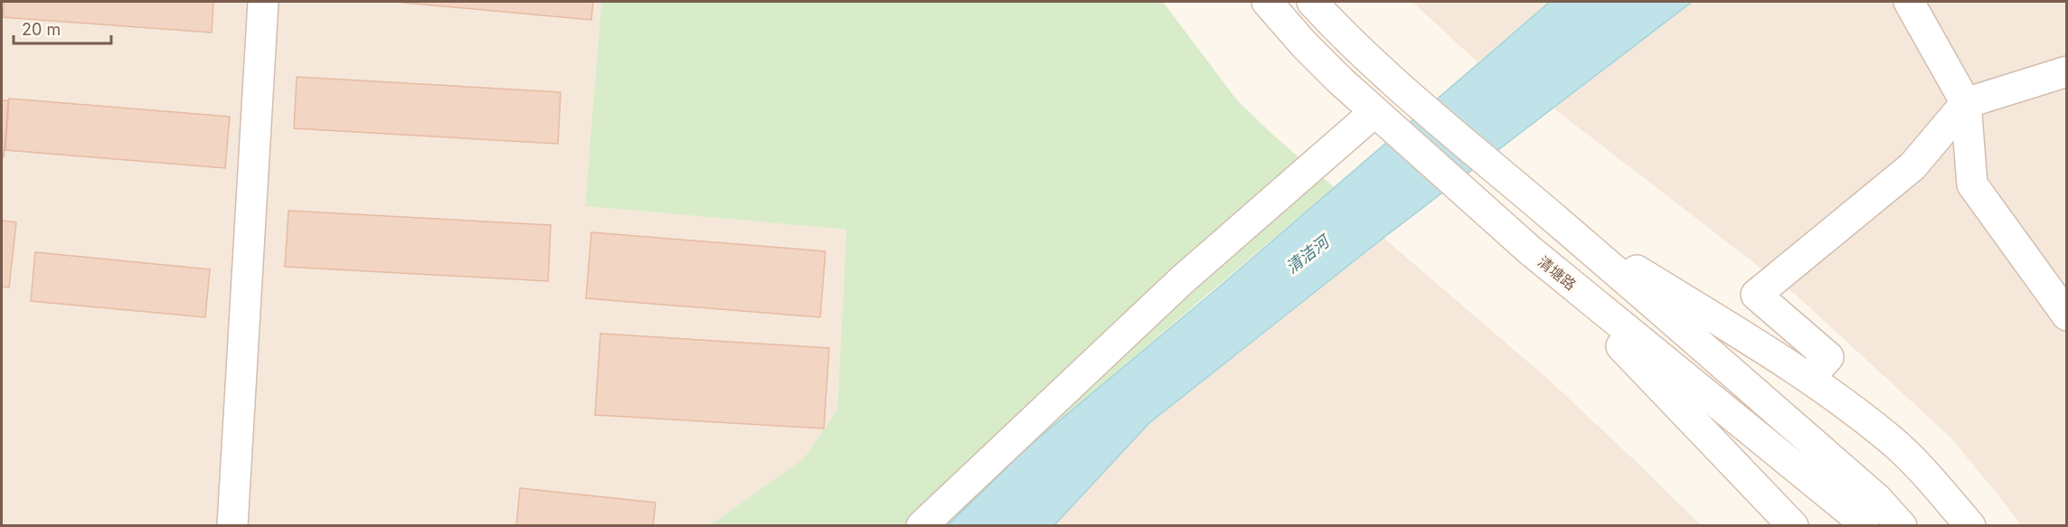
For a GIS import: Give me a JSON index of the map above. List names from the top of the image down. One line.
{"streets":{"main road":["清塘路"]},"water":["清洁河"],"scale_bar":"20 m"}
